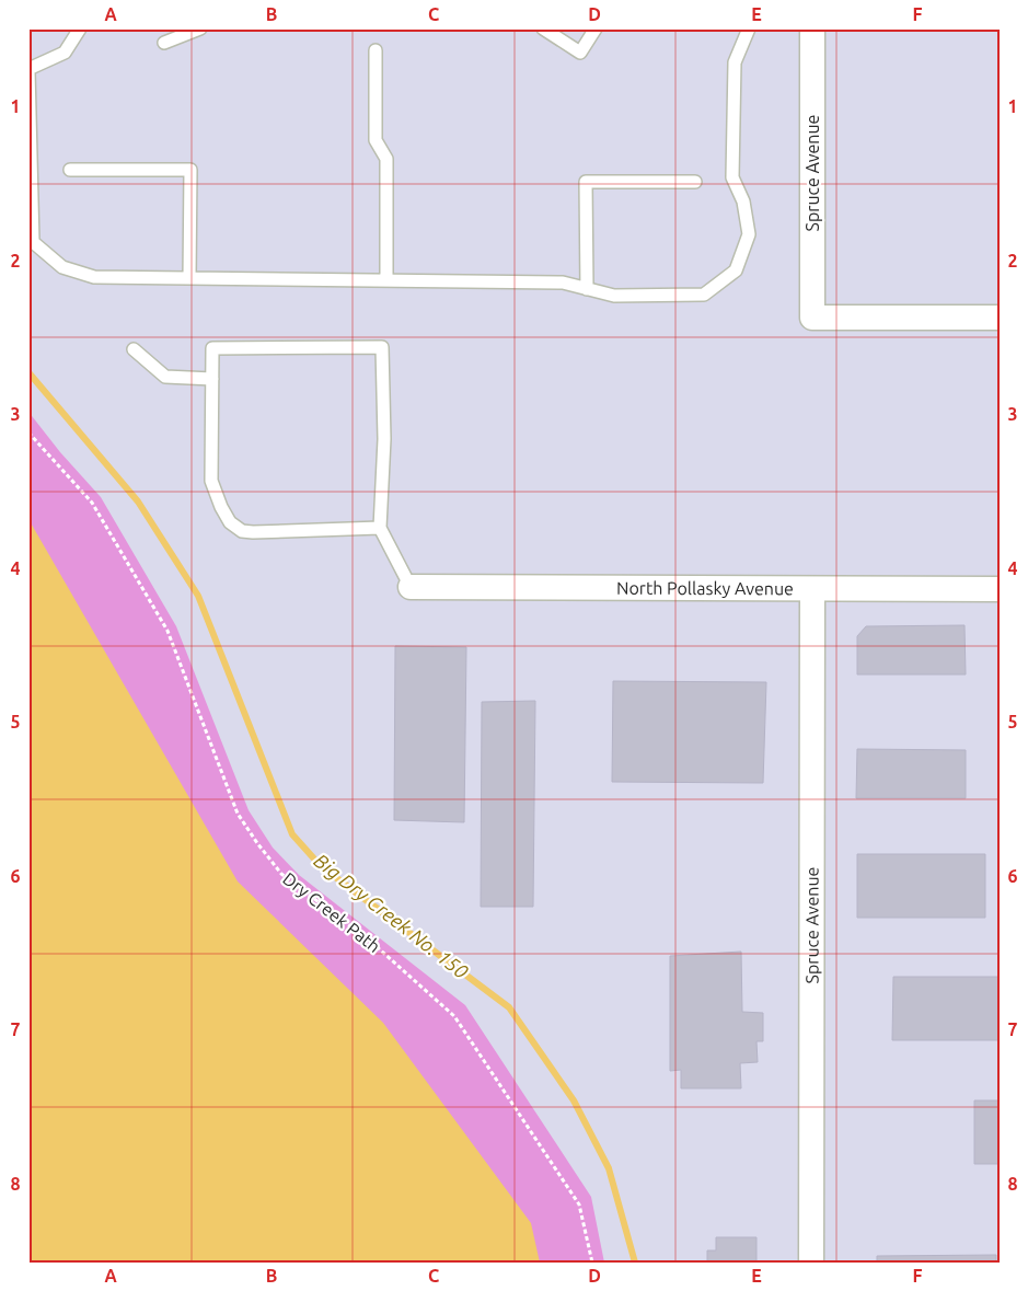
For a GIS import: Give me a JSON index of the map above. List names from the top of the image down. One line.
{"streets":{"street":["Spruce Avenue","North Pollasky Avenue"],"path":["Dry Creek Path"]},"crossings":[["Spruce Avenue","North Pollasky Avenue"]],"water":["Big Dry Creek No. 150"],"grid":{"columns":["A","B","C","D","E","F"],"rows":["1","2","3","4","5","6","7","8"]}}
